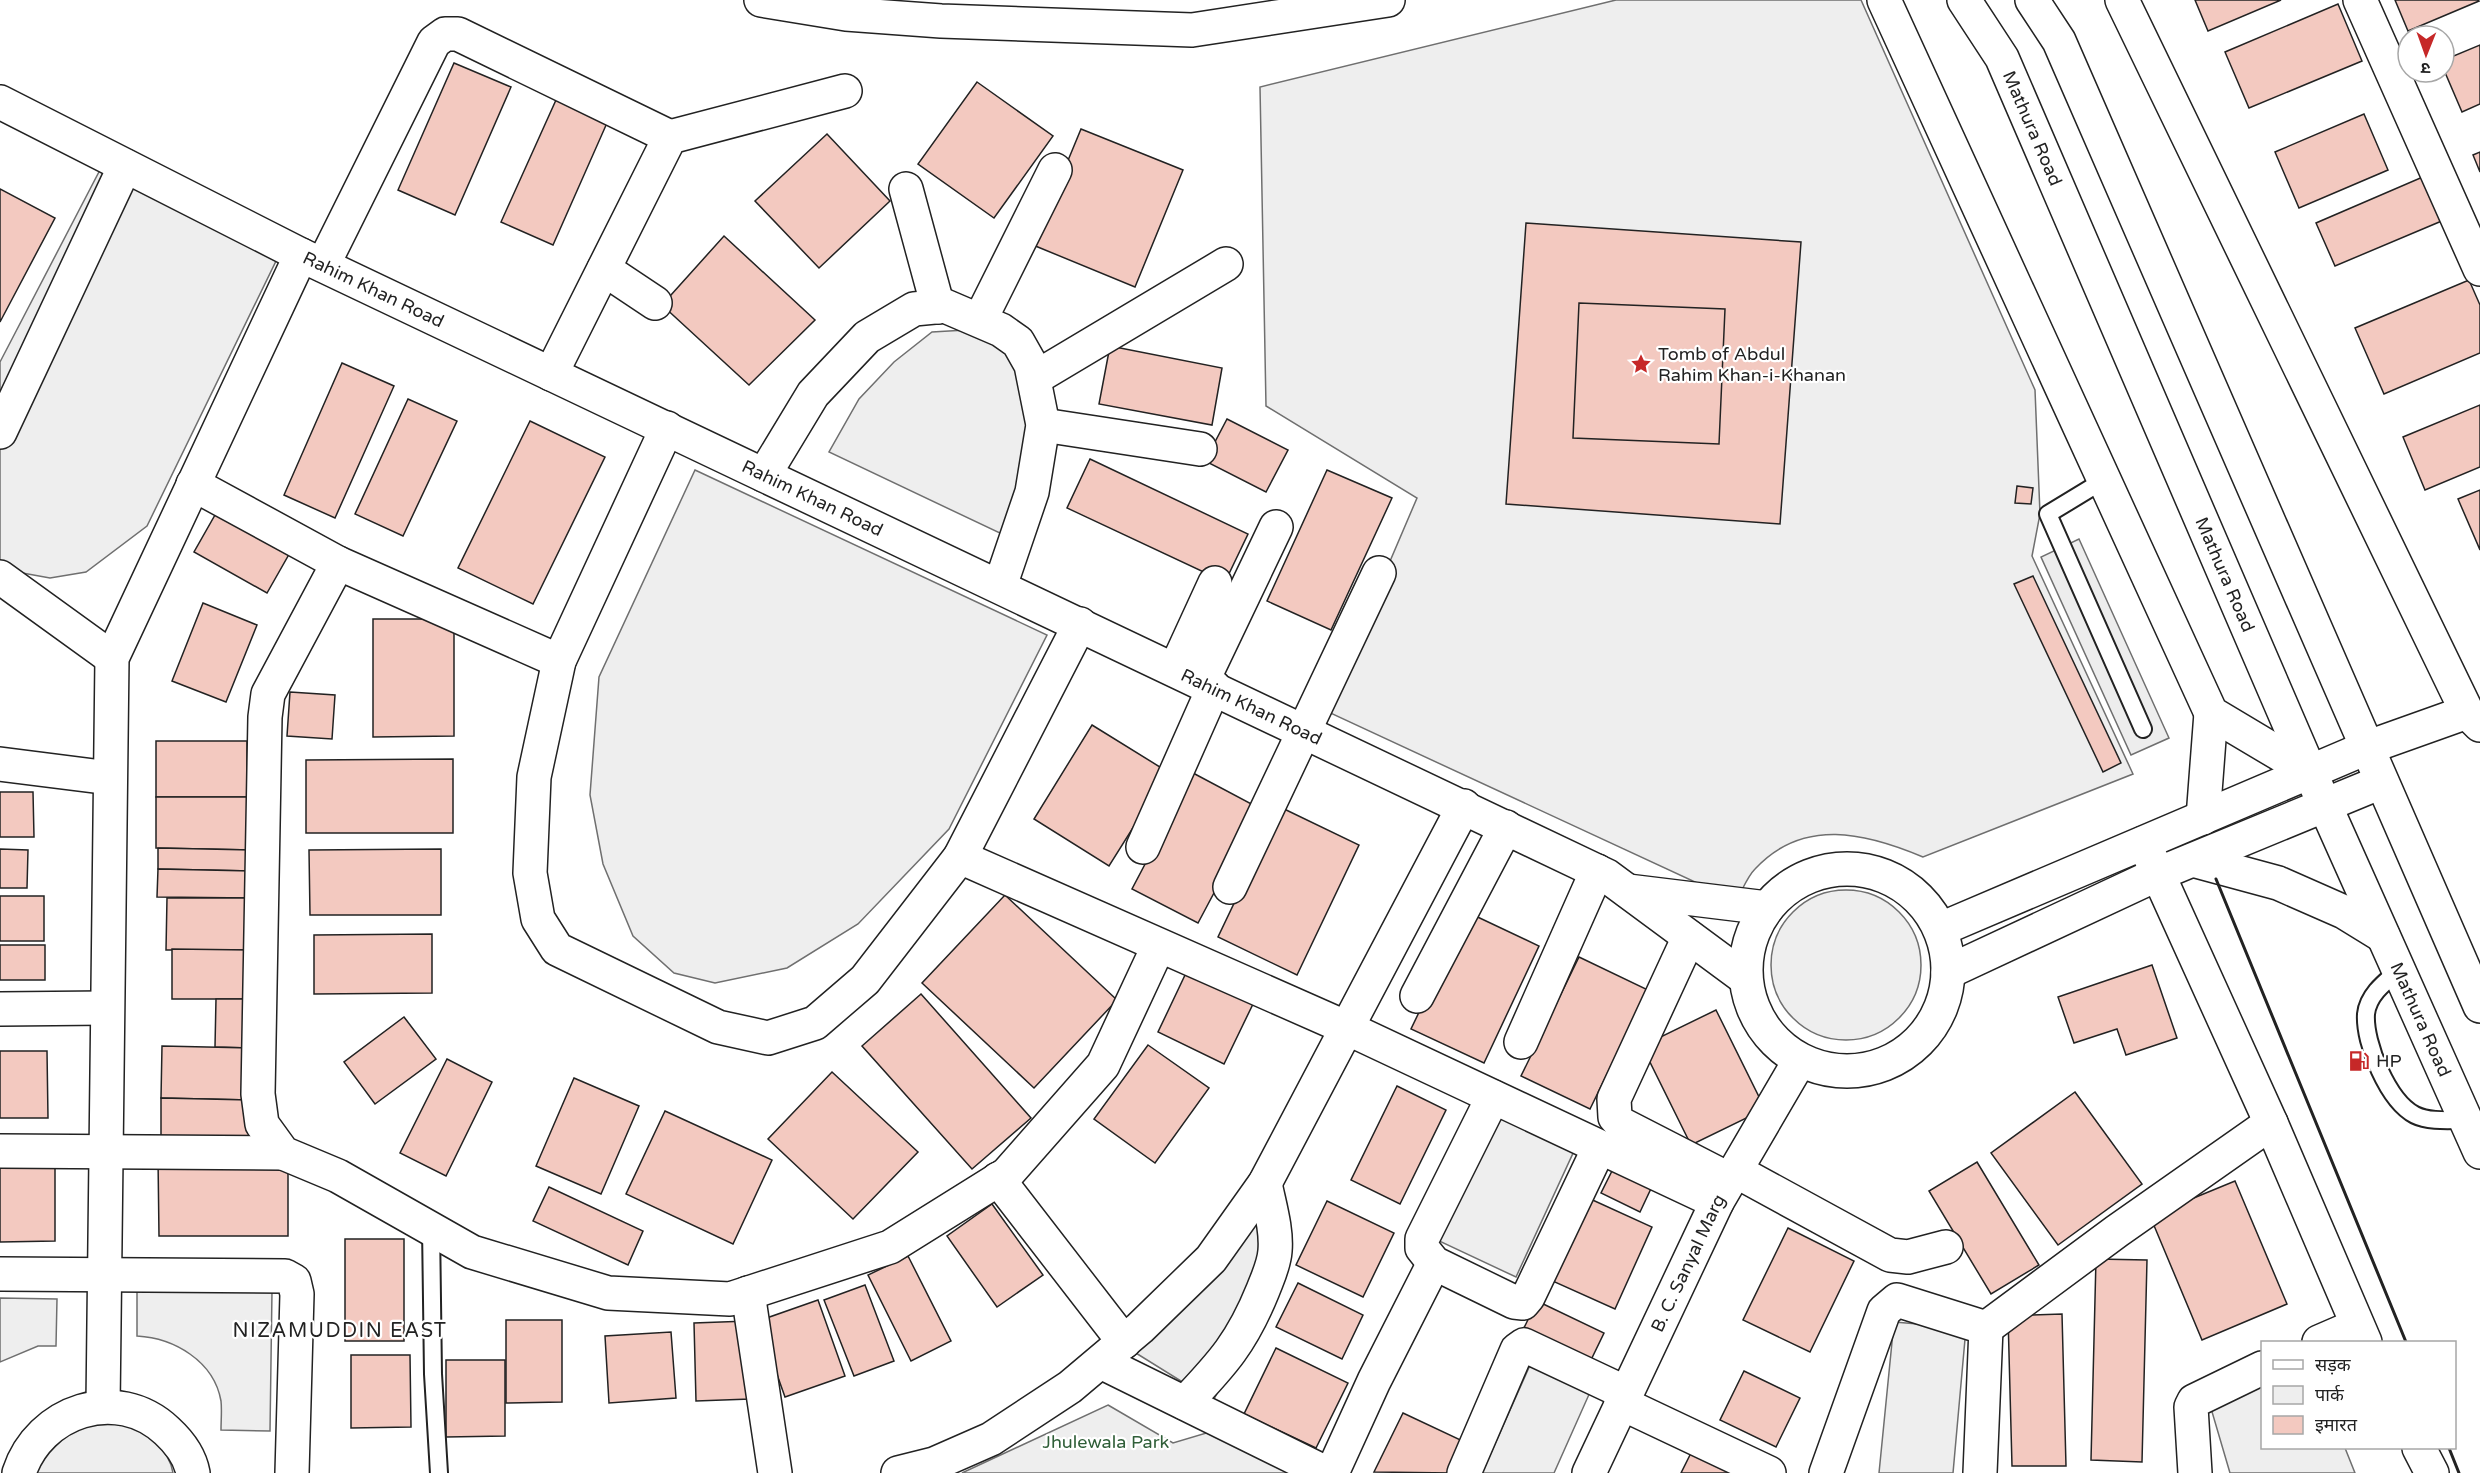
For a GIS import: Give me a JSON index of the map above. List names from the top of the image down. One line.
{"streets":{"street":["Mathura Road","Rahim Khan Road","B. C. Sanyal Marg"]},"crossings":[["Rahim Khan Road","B. C. Sanyal Marg"]],"districts":["NIZAMUDDIN EAST"],"parks":["Jhulewala Park"],"places":{"place":["Tomb of Abdul Rahim Khan-i-Khanan"],"fuel station":["HP"]},"legend":["सड़क","पार्क","इमारत"],"north":"bottom"}
